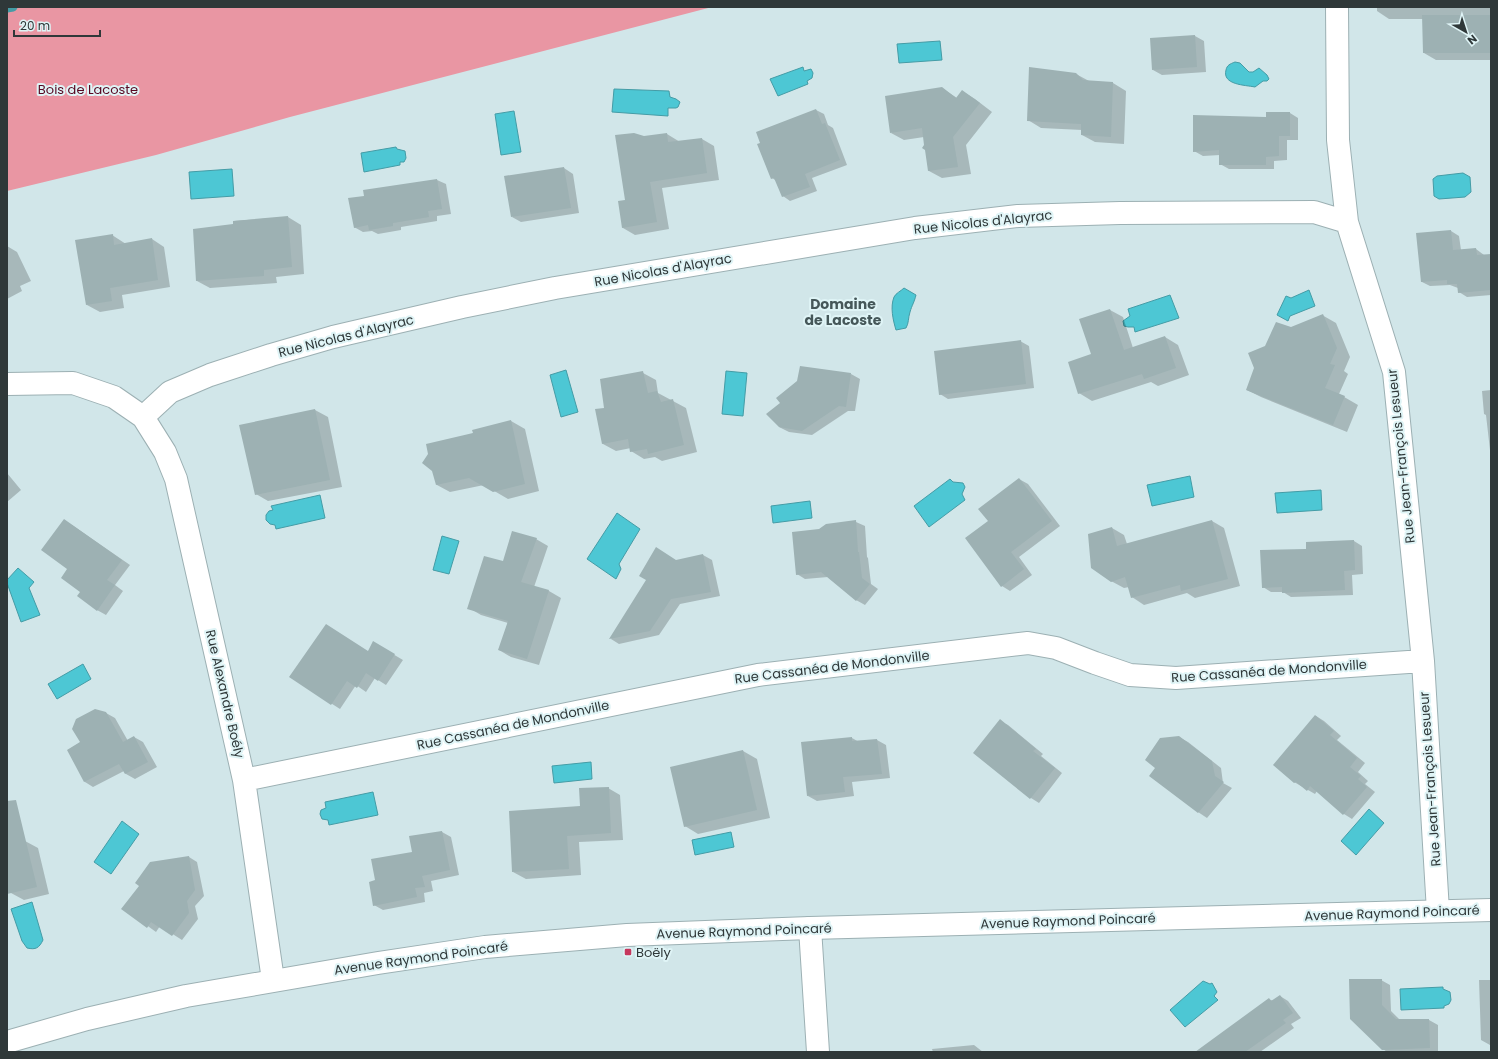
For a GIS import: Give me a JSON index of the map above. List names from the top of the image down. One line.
{"streets":{"street":["Rue Nicolas d'Alayrac","Rue Jean-François Lesueur","Rue Cassanéa de Mondonville","Rue Alexandre Boély","Avenue Raymond Poincaré"]},"crossings":[["Rue Nicolas d'Alayrac","Rue Jean-François Lesueur"],["Rue Nicolas d'Alayrac","Rue Alexandre Boély"],["Rue Jean-François Lesueur","Rue Cassanéa de Mondonville"],["Rue Jean-François Lesueur","Avenue Raymond Poincaré"],["Rue Cassanéa de Mondonville","Rue Alexandre Boély"],["Rue Alexandre Boély","Avenue Raymond Poincaré"]],"districts":["Domaine de Lacoste"],"parks":["Bois de Lacoste"],"places":{"transit":["Boëly"]},"scale_bar":"20 m","north":"bottom right"}
